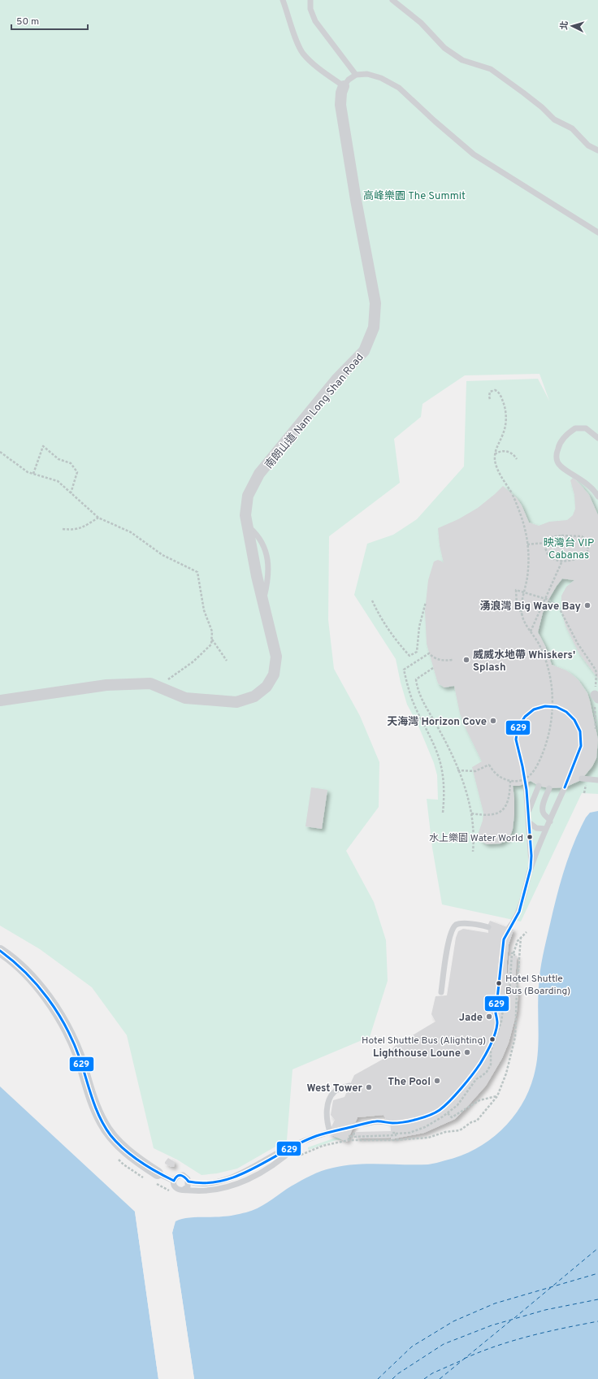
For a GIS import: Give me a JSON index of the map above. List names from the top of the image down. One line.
{"streets":{"street":["南朗山道 Nam Long Shan Road"]},"parks":["高峰樂園 The Summit","映灣台 VIP Cabanas"],"places":["湧浪灣 Big Wave Bay","威威水地帶 Whiskers' Splash","天海灣 Horizon Cove","水上樂園 Water World","Hotel Shuttle Bus (Boarding)","Jade","Hotel Shuttle Bus (Alighting)","Lighthouse Loune","The Pool","West Tower"],"lines":["transit line 629"],"scale_bar":"50 m","north":"left"}
